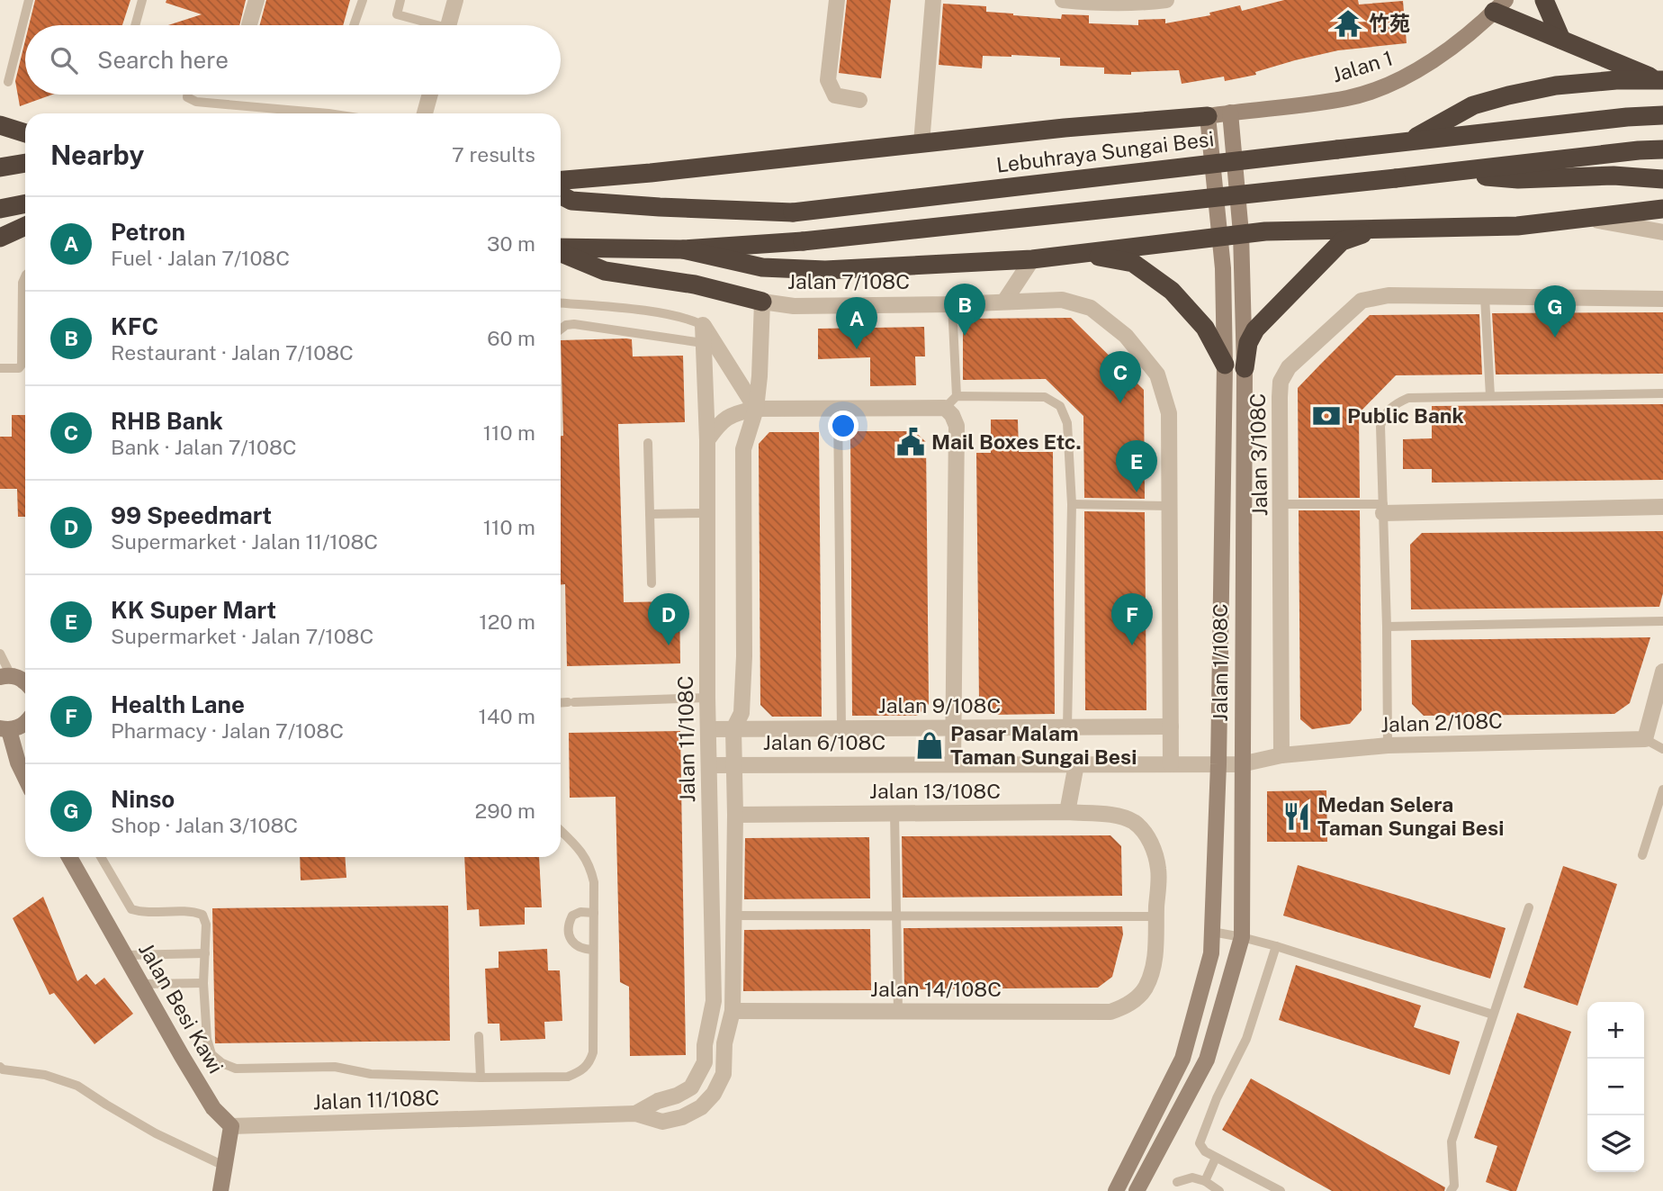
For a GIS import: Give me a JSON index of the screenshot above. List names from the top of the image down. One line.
{"streets":{"highway":["Lebuhraya Sungai Besi"],"street":["Jalan 1","Jalan 7/108C","Jalan 3/108C","Jalan 1/108C","Jalan 9/108C","Jalan 2/108C","Jalan 11/108C","Jalan 6/108C","Jalan 13/108C","Jalan 14/108C","Jalan Besi Kawi"]},"crossings":[["Jalan 1","Jalan 1/108C"],["Jalan 7/108C","Jalan 9/108C"],["Jalan 7/108C","Jalan 11/108C"],["Jalan 7/108C","Jalan 6/108C"],["Jalan 3/108C","Jalan 2/108C"],["Jalan 1/108C","Jalan 2/108C"],["Jalan 1/108C","Jalan 6/108C"],["Jalan 9/108C","Jalan 11/108C"],["Jalan 2/108C","Jalan 6/108C"],["Jalan 11/108C","Jalan 6/108C"],["Jalan 11/108C","Jalan 13/108C"],["Jalan 11/108C","Jalan 14/108C"],["Jalan 11/108C","Jalan Besi Kawi"],["Jalan 13/108C","Jalan 14/108C"]],"places":{"temple":["竹苑"],"bank":["Public Bank"],"public building":["Mail Boxes Etc."],"shop":["Pasar Malam Taman Sungai Besi"],"restaurant":["Medan Selera Taman Sungai Besi"]},"page":{"search":"Search here","heading":["Nearby","7 results"],"list":[{"mark":"A","name":"Petron","note":"Fuel · Jalan 7/108C","value":"30 m"},{"mark":"B","name":"KFC","note":"Restaurant · Jalan 7/108C","value":"60 m"},{"mark":"C","name":"RHB Bank","note":"Bank · Jalan 7/108C","value":"110 m"},{"mark":"D","name":"99 Speedmart","note":"Supermarket · Jalan 11/108C","value":"110 m"},{"mark":"E","name":"KK Super Mart","note":"Supermarket · Jalan 7/108C","value":"120 m"},{"mark":"F","name":"Health Lane","note":"Pharmacy · Jalan 7/108C","value":"140 m"},{"mark":"G","name":"Ninso","note":"Shop · Jalan 3/108C","value":"290 m"}],"pins":["B","G","A","C","E","D","F"],"map_buttons":["+","−"]}}
